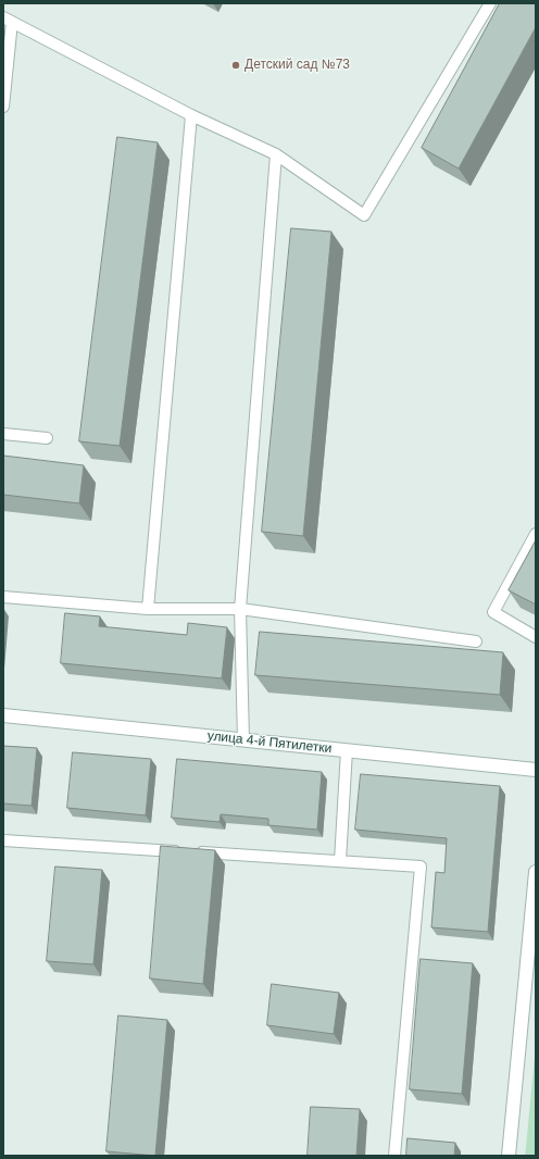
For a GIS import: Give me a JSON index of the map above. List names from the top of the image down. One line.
{"streets":{"street":["улица 4-й Пятилетки"]},"places":["Детский сад №73"]}
